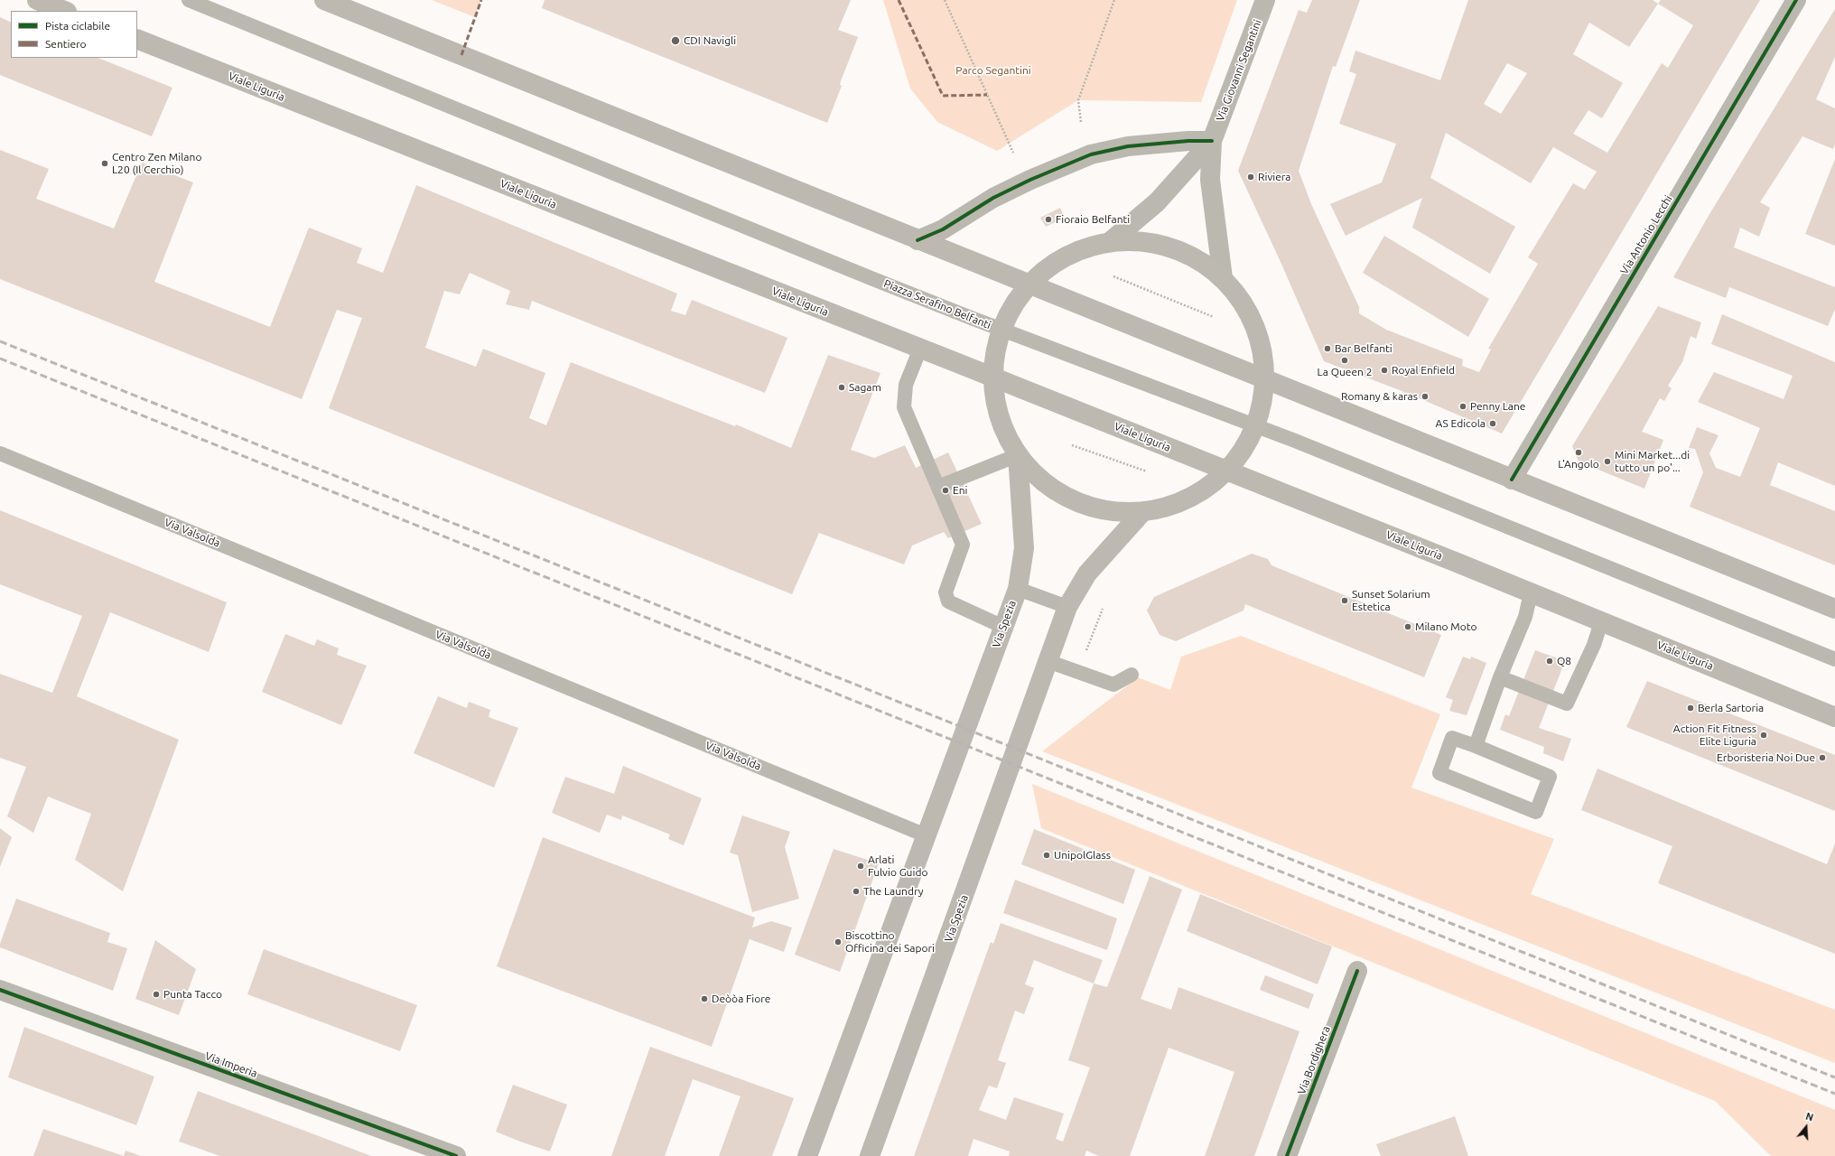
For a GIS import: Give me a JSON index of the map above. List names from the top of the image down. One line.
{"streets":{"main road":["Viale Liguria","Piazza Serafino Belfanti","Via Spezia"],"street":["Via Giovanni Segantini","Via Antonio Lecchi","Via Bordighera","Via Imperia"],"lane":["Via Valsolda"]},"crossings":[["Via Giovanni Segantini","Piazza Serafino Belfanti"],["Viale Liguria","Piazza Serafino Belfanti"],["Piazza Serafino Belfanti","Via Spezia"],["Via Valsolda","Via Spezia"]],"parks":["Parco Segantini"],"places":["CDI Navigli","Centro Zen Milano L20 (Il Cerchio)","Riviera","Fioraio Belfanti","Bar Belfanti","La Queen 2","Royal Enfield","Sagam","Romany & karas","Penny Lane","AS Edicola","L'Angolo","Mini Market...di tutto un po'...","Eni","Sunset Solarium Estetica","Milano Moto","Q8","Berla Sartoria","Action Fit Fitness Elite Liguria","Erboristeria Noi Due","UnipolGlass","Arlati Fulvio Guido","The Laundry","Biscottino Officina dei Sapori","Punta Tacco","Deòòa Fiore"],"legend":["Pista ciclabile","Sentiero"],"north":"top"}
